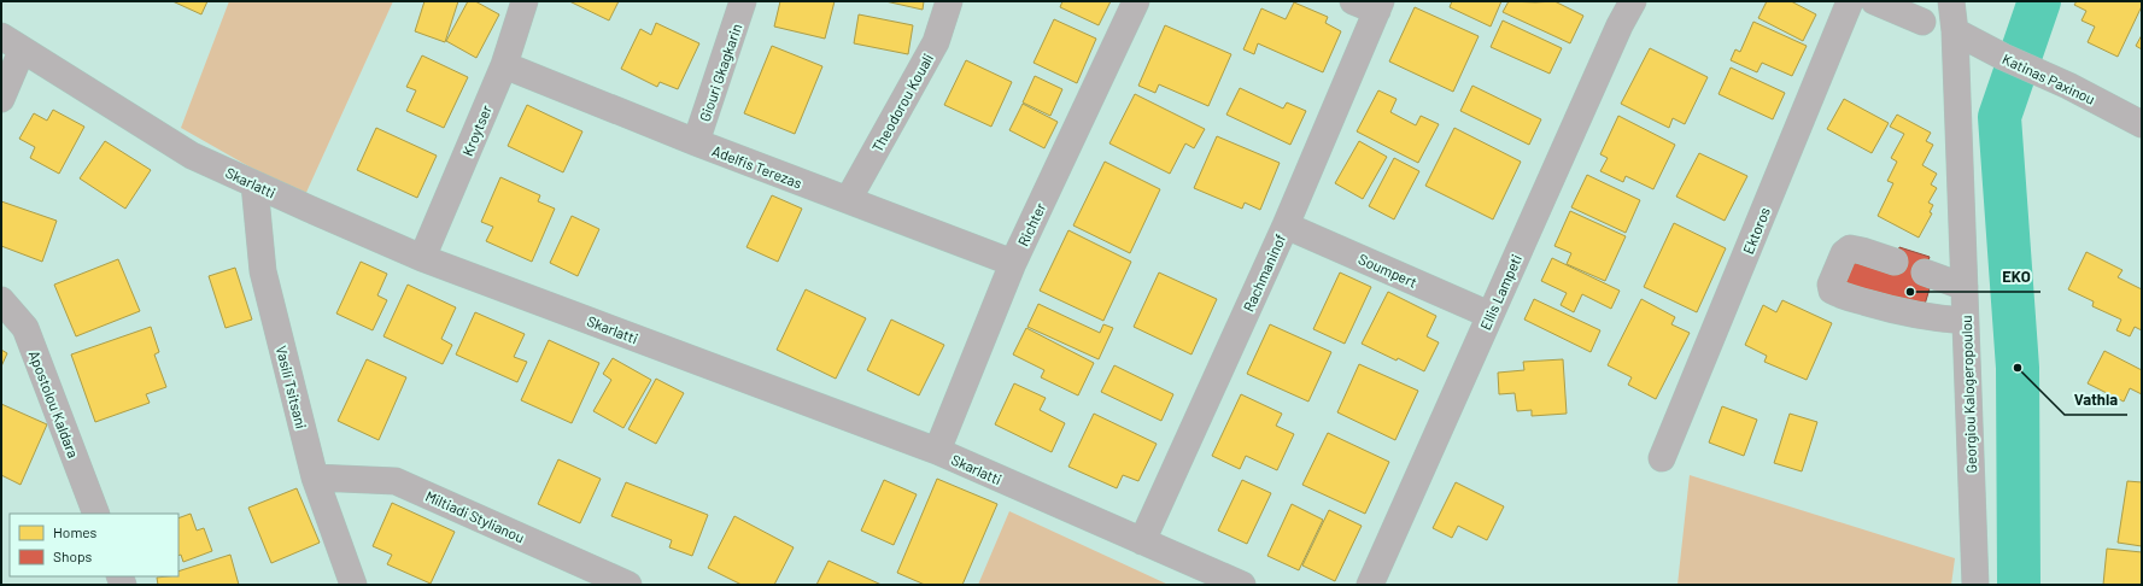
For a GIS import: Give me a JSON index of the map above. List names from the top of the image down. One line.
{"streets":{"street":["Giouri Gkagkarin","Katinas Paxinou","Theodorou Kouali","Kroytser","Adelfis Terezas","Skarlatti","Richter","Ektoros","Soumpert","Rachmaninof","Ellis Lampeti","Vasili Tsitsani","Georgiou Kalogeropoulou","Apostolou Kaldara","Miltiadi Stylianou"]},"crossings":[["Giouri Gkagkarin","Adelfis Terezas"],["Katinas Paxinou","Georgiou Kalogeropoulou"],["Theodorou Kouali","Adelfis Terezas"],["Kroytser","Adelfis Terezas"],["Kroytser","Skarlatti"],["Adelfis Terezas","Richter"],["Skarlatti","Richter"],["Skarlatti","Rachmaninof"],["Skarlatti","Vasili Tsitsani"],["Soumpert","Rachmaninof"],["Soumpert","Ellis Lampeti"],["Vasili Tsitsani","Miltiadi Stylianou"]],"places":["EKO","Vathia"],"legend":["Homes","Shops"]}
